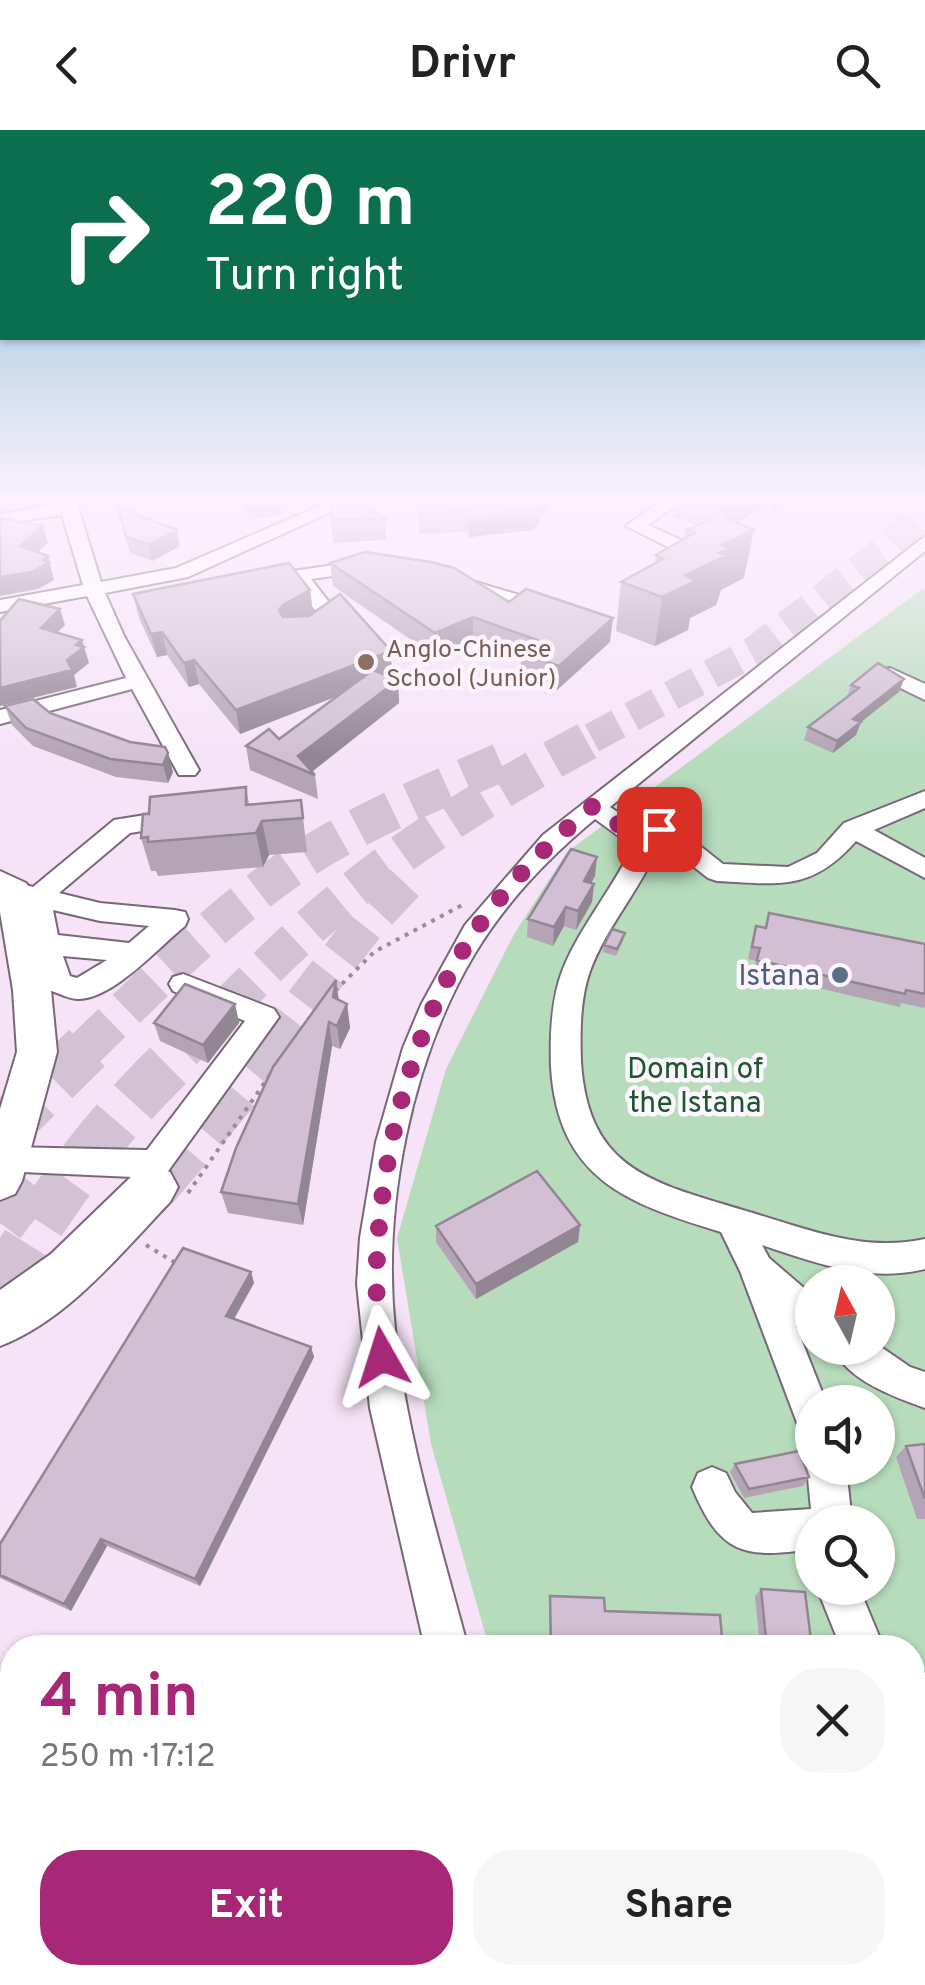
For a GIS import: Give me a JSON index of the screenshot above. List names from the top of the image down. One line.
{"parks":["Domain of the Istana"],"places":["Anglo-Chinese School (Junior)","Istana"],"north":"top","page":{"header":"Drivr","turn":["220 m","Turn right"],"heading":["4 min","250 m · 17:12"],"buttons":["Exit","Share"]}}
